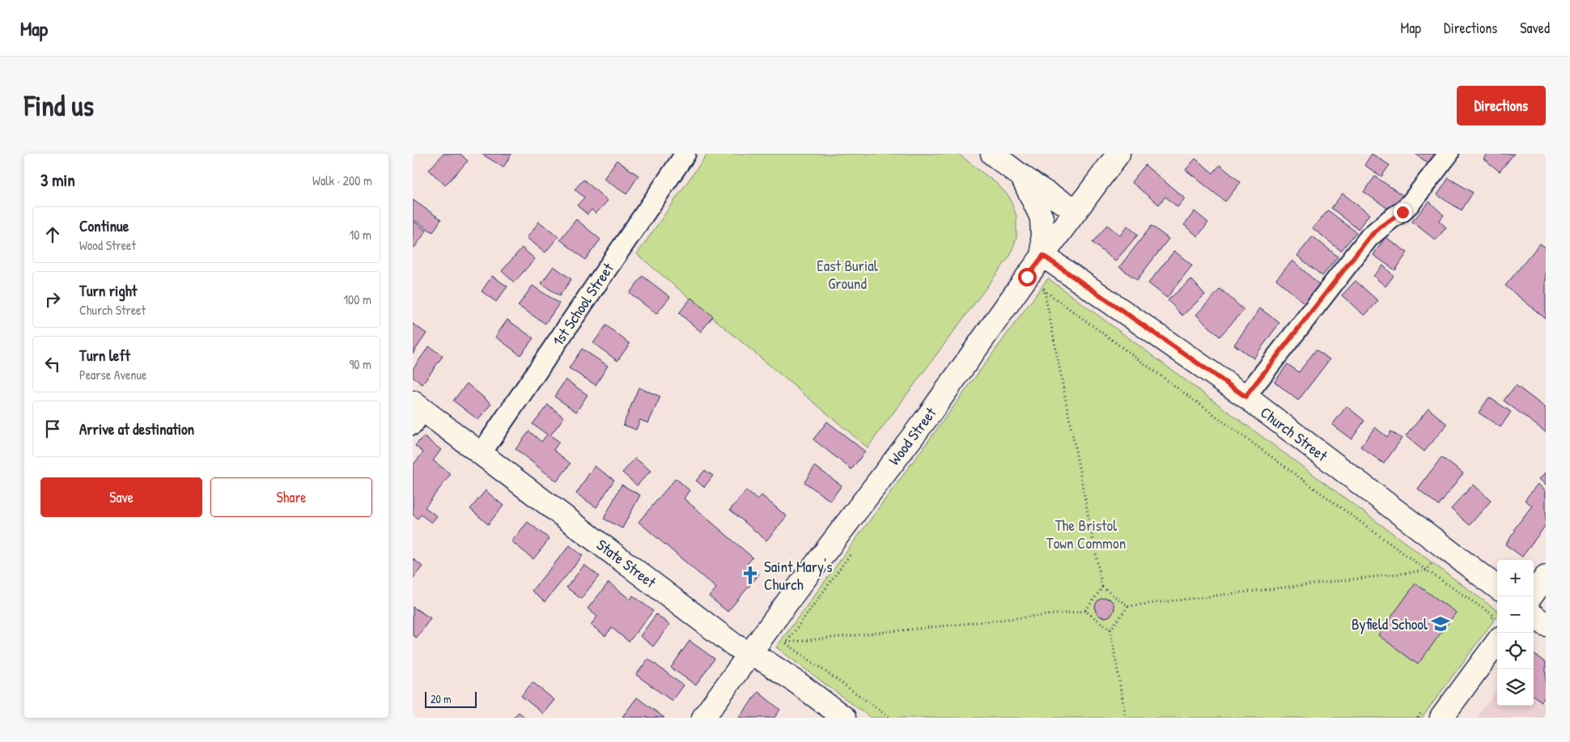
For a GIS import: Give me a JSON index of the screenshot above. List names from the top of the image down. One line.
{"streets":{"street":["1st School Street","Church Street","Wood Street","State Street"]},"crossings":[["1st School Street","State Street"],["Church Street","Wood Street"],["Wood Street","State Street"]],"parks":["East Burial Ground","The Bristol Town Common"],"places":{"church":["Saint Mary's Church"],"school or university":["Byfield School"]},"scale_bar":"20 m","page":{"header":"Map","nav":["Map","Directions","Saved"],"buttons":["Directions",["Save","Share"]],"title":"Find us","heading":["3 min","Walk · 200 m"],"list":[["Continue","Wood Street","10 m"],["Turn right","Church Street","100 m"],["Turn left","Pearse Avenue","90 m"],"Arrive at destination"],"map_buttons":["+","−"],"scale":"20 m"}}
